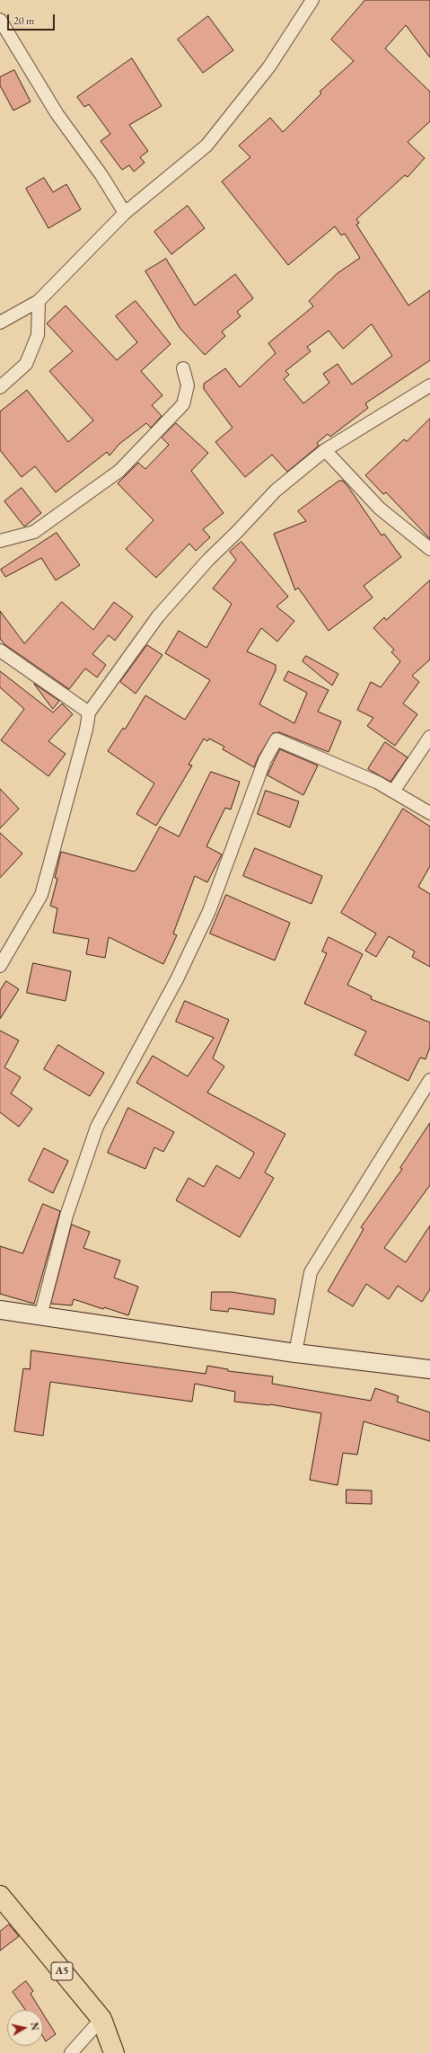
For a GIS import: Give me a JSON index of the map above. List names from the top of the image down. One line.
{"streets":{"highway":["A5"]},"scale_bar":"20 m","north":"right"}
